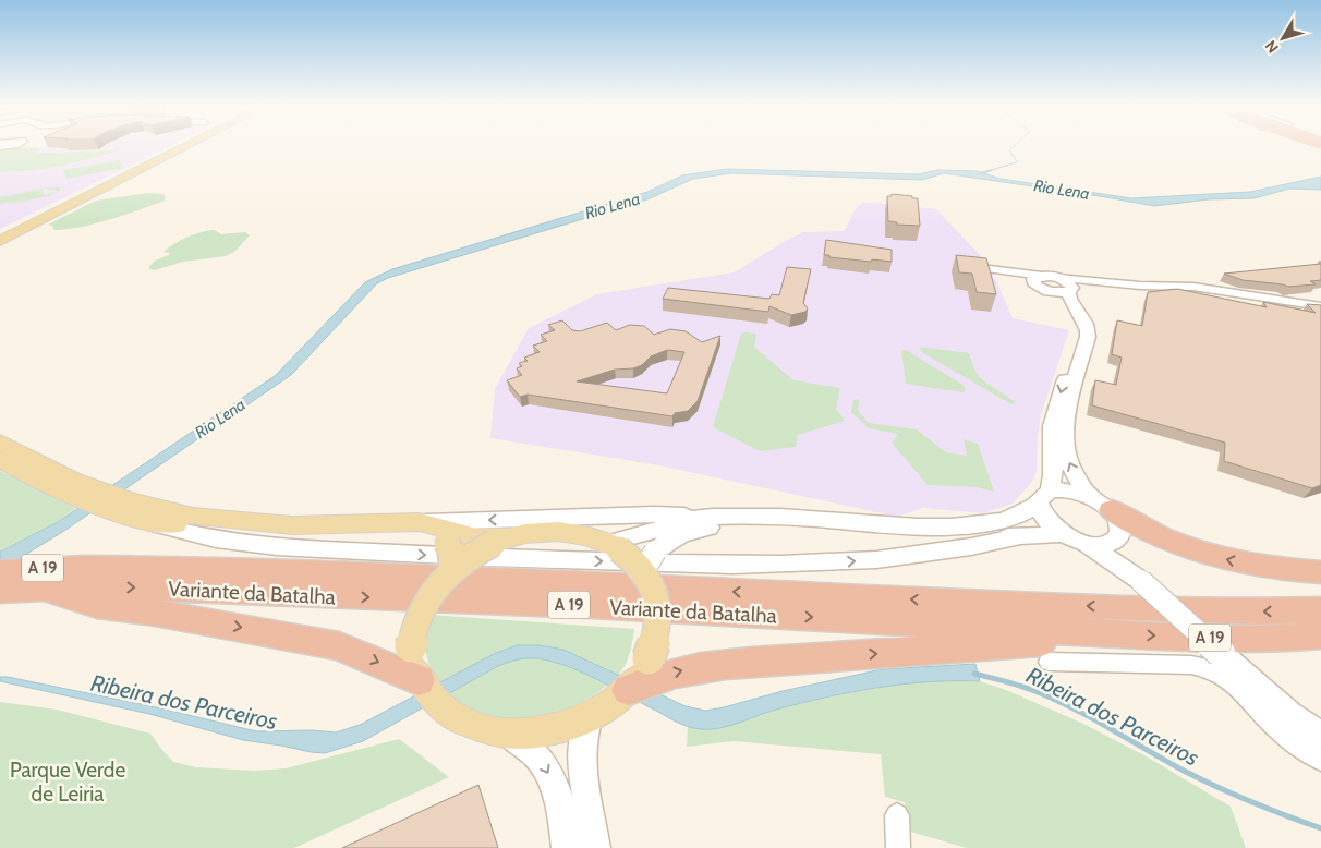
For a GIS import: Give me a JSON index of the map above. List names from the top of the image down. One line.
{"streets":{"highway":["A 19","Variante da Batalha"]},"water":["Rio Lena","Ribeira dos Parceiros"],"parks":["Parque Verde de Leiria"],"north":"bottom left"}
